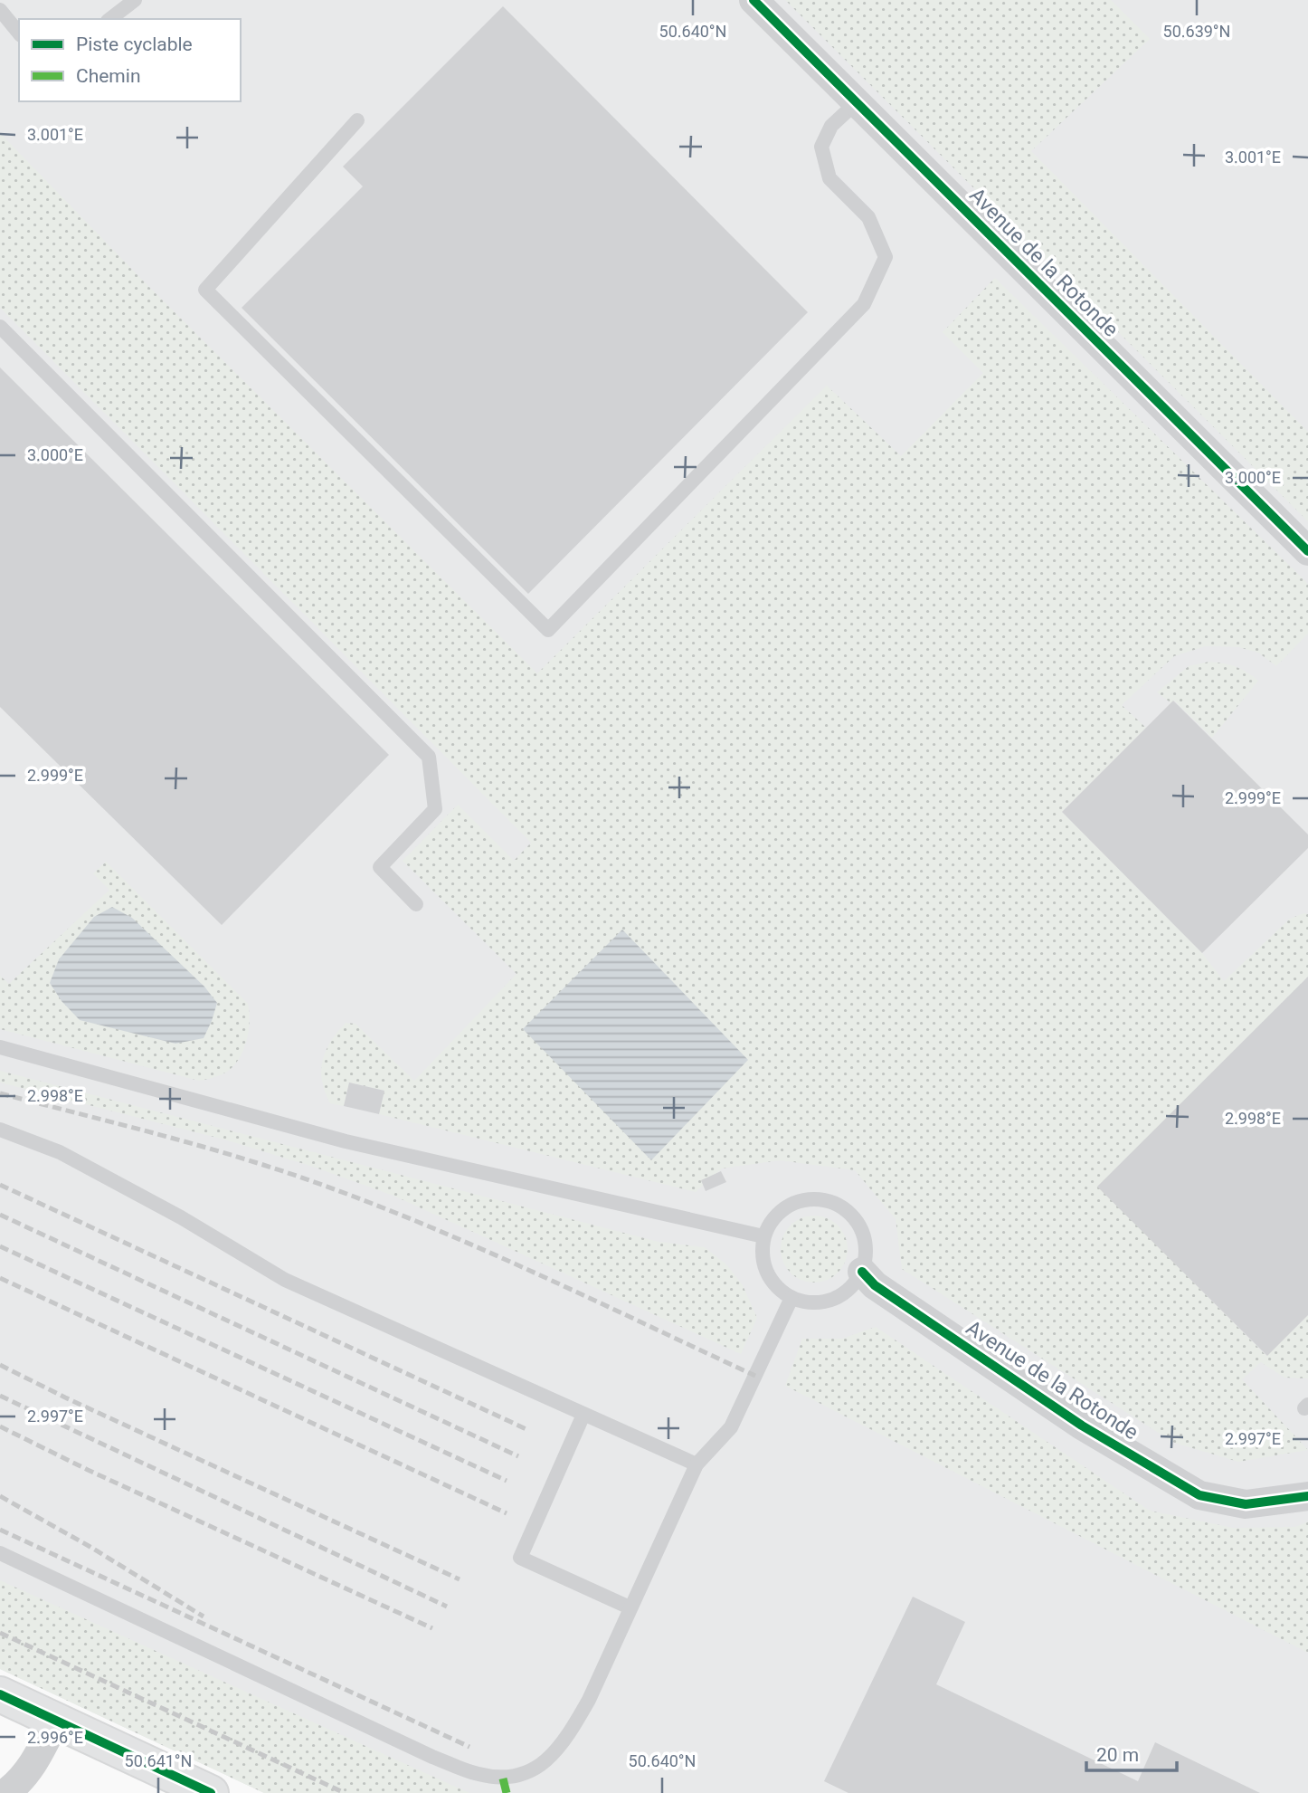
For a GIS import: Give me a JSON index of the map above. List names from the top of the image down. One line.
{"streets":{"street":["Avenue de la Rotonde"]},"legend":["Piste cyclable","Chemin"],"scale_bar":"20 m","coordinates":["50.640°N","50.639°N","3.001°E","3.000°E","2.999°E","2.998°E","2.997°E","2.996°E","50.641°N"]}
